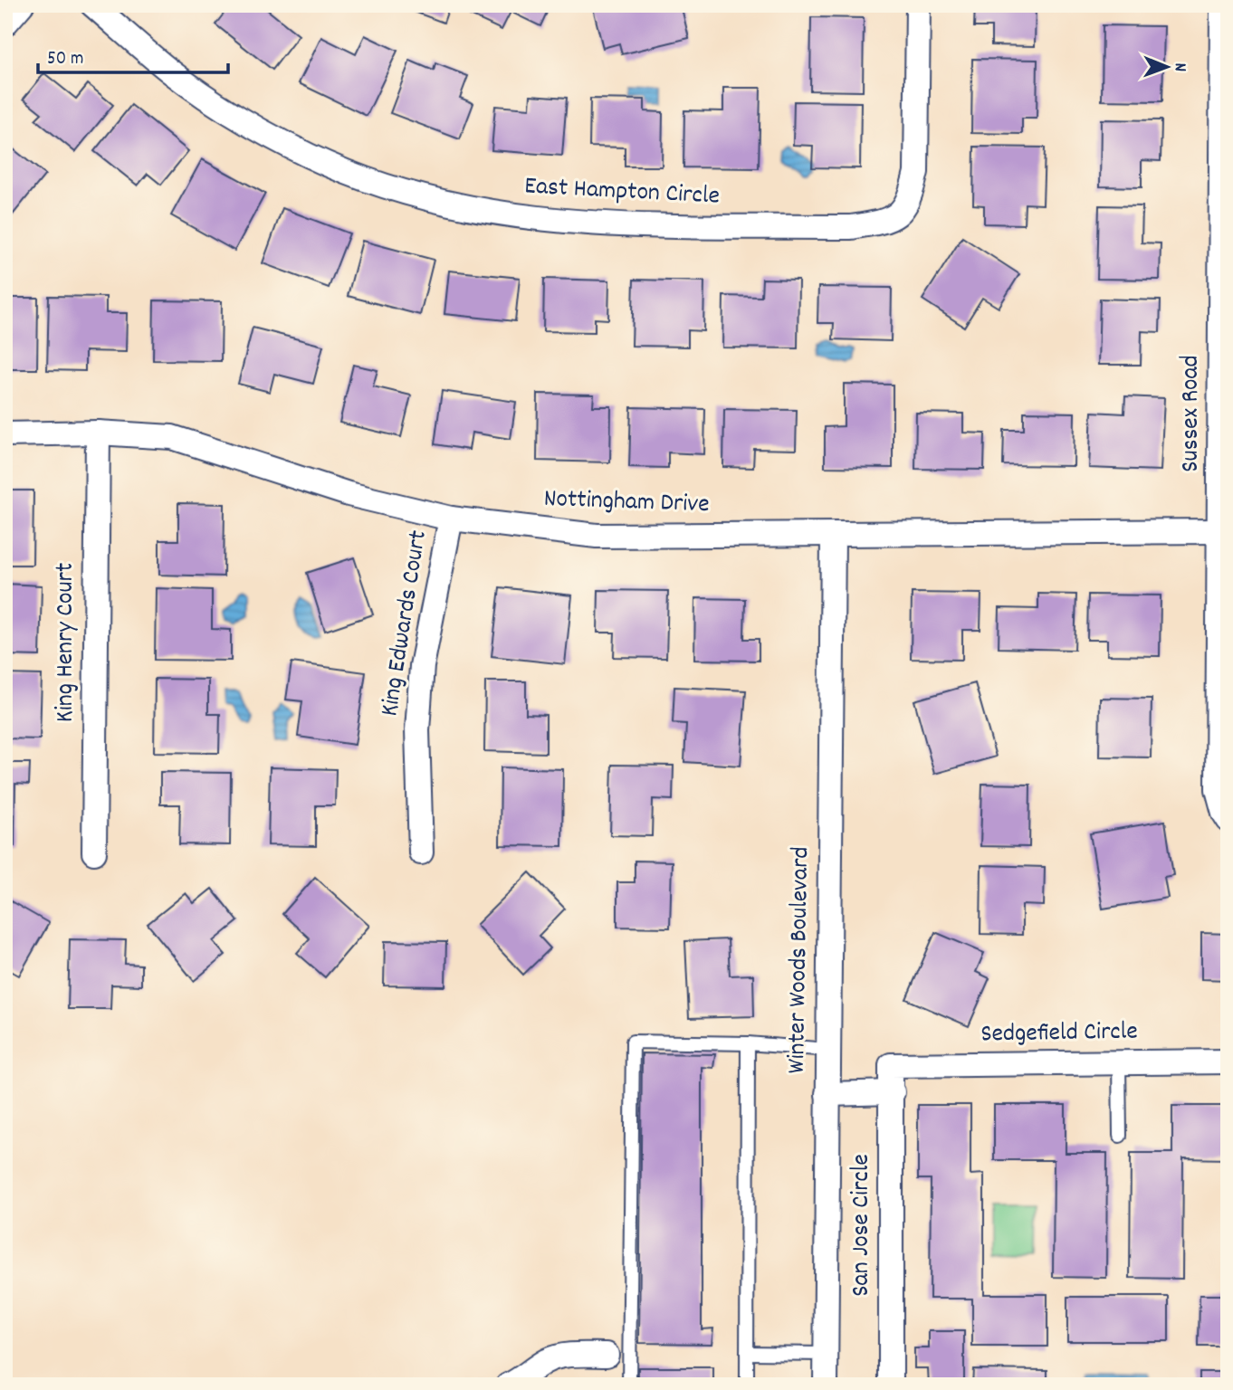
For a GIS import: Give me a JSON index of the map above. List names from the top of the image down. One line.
{"streets":{"street":["East Hampton Circle","Sussex Road","Nottingham Drive","King Edwards Court","King Henry Court","Winter Woods Boulevard","Sedgefield Circle","San Jose Circle"]},"crossings":[["Sussex Road","Nottingham Drive"],["Nottingham Drive","King Edwards Court"],["Nottingham Drive","King Henry Court"],["Nottingham Drive","Winter Woods Boulevard"],["Sedgefield Circle","San Jose Circle"]],"scale_bar":"50 m","north":"right"}
